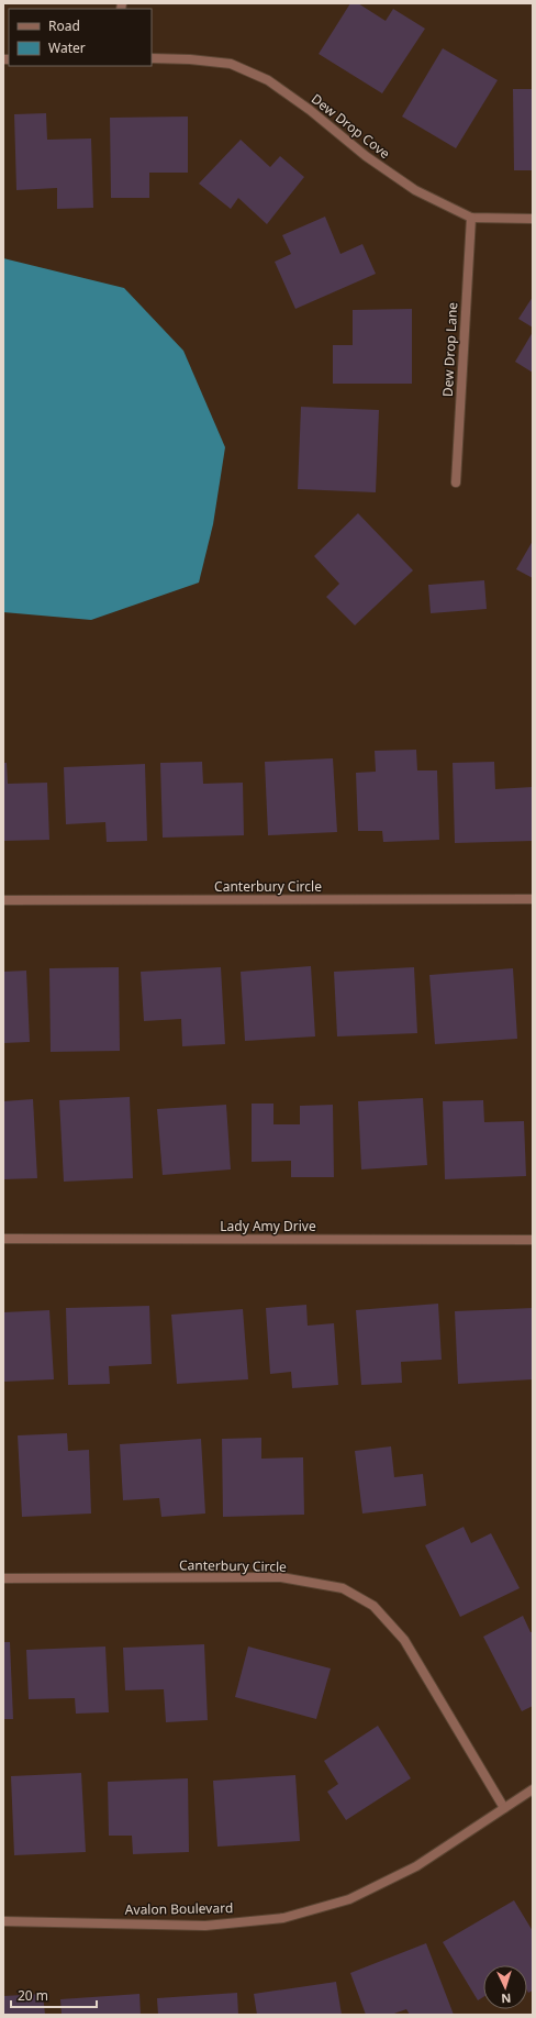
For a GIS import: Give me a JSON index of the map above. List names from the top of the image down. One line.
{"streets":{"street":["Dew Drop Cove","Dew Drop Lane","Canterbury Circle","Lady Amy Drive","Avalon Boulevard"]},"crossings":[["Dew Drop Cove","Dew Drop Lane"],["Canterbury Circle","Avalon Boulevard"]],"legend":["Road","Water"],"scale_bar":"20 m","north":"bottom"}
